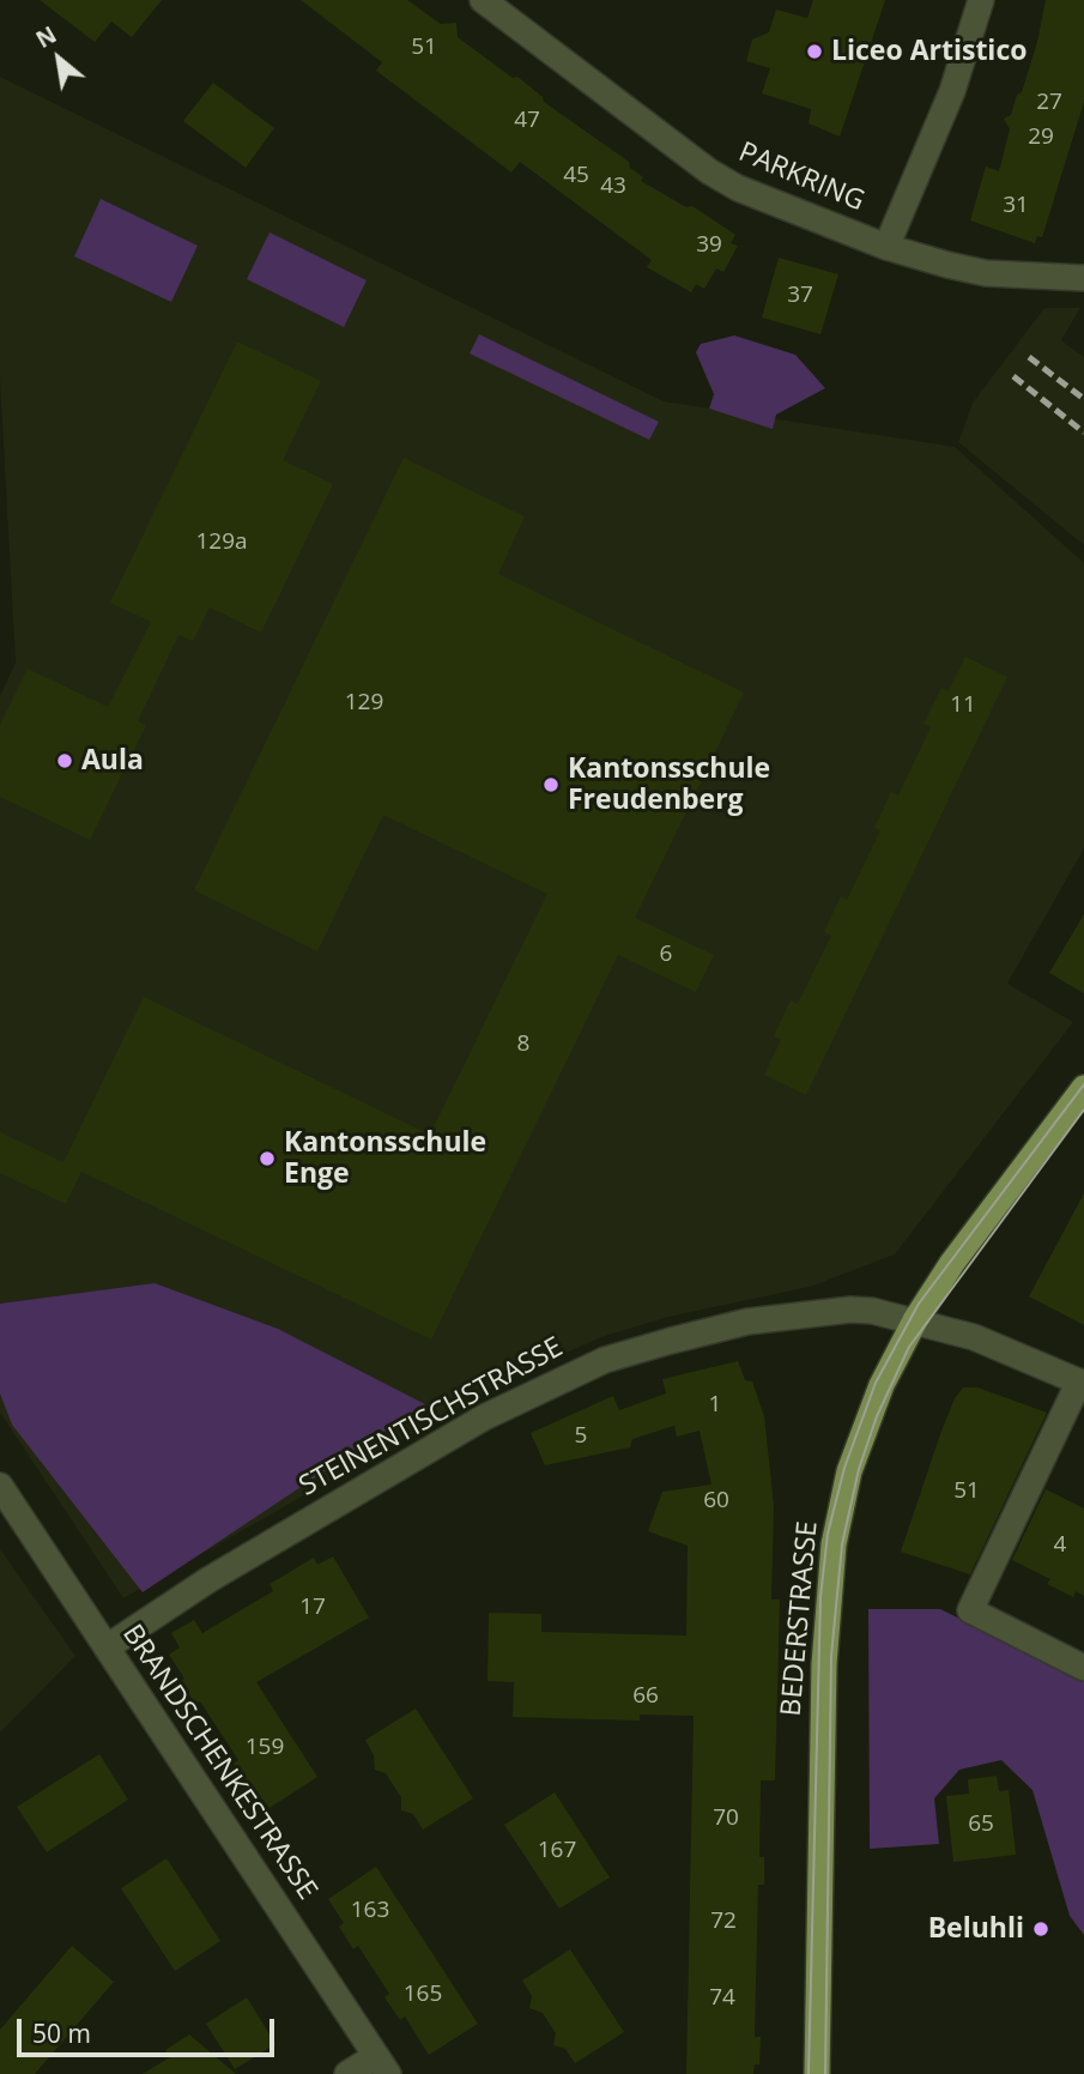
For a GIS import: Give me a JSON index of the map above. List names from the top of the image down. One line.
{"streets":{"main road":["BEDERSTRASSE"],"street":["PARKRING","STEINENTISCHSTRASSE","BRANDSCHENKESTRASSE"]},"crossings":[["STEINENTISCHSTRASSE","BEDERSTRASSE"],["STEINENTISCHSTRASSE","BRANDSCHENKESTRASSE"]],"places":["Liceo Artistico","Aula","Kantonsschule Freudenberg","Kantonsschule Enge","Beluhli"],"house_numbers":["51","27","47","29","45","43","31","39","37","129a","129","11","6","8","1","5","51","60","4","17","66","159","70","65","167","163","72","165","74"],"scale_bar":"50 m","north":"top left"}
